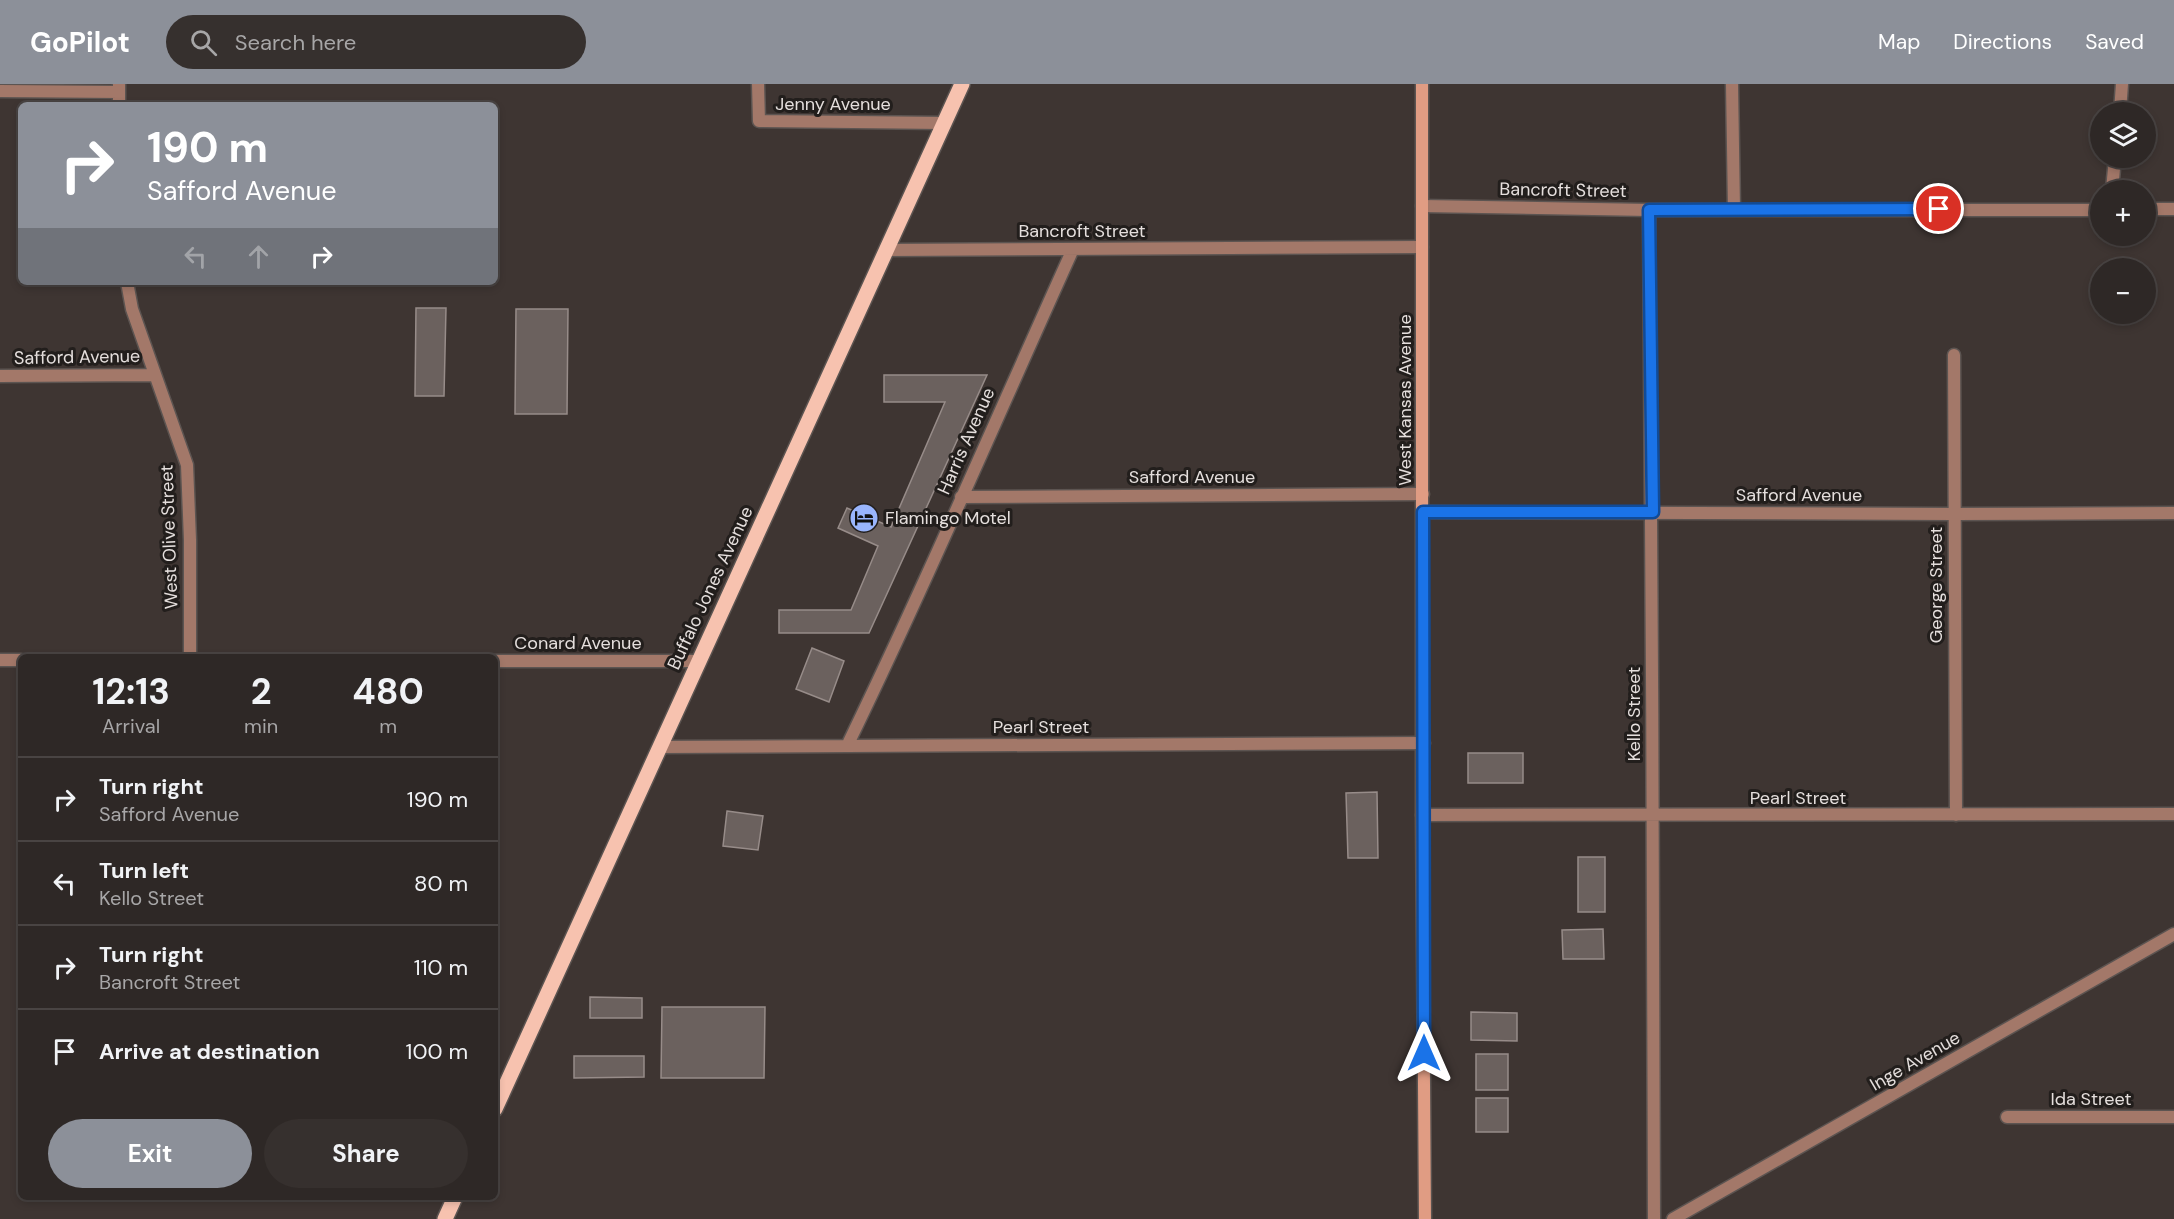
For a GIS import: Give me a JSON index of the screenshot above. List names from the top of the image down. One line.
{"streets":{"main road":["Buffalo Jones Avenue"],"street":["Jenny Avenue","Bancroft Street","Safford Avenue","West Kansas Avenue","Harris Avenue","West Olive Street","George Street","Conard Avenue","Kello Street","Pearl Street","Inge Avenue","Ida Street"]},"crossings":[["Jenny Avenue","Buffalo Jones Avenue"],["Bancroft Street","West Kansas Avenue"],["Bancroft Street","Harris Avenue"],["Bancroft Street","Buffalo Jones Avenue"],["Bancroft Street","Kello Street"],["Safford Avenue","West Kansas Avenue"],["Safford Avenue","Harris Avenue"],["Safford Avenue","West Olive Street"],["Safford Avenue","George Street"],["Safford Avenue","Kello Street"],["West Kansas Avenue","Pearl Street"],["Harris Avenue","Pearl Street"],["George Street","Pearl Street"],["Buffalo Jones Avenue","Conard Avenue"],["Buffalo Jones Avenue","Pearl Street"],["Kello Street","Pearl Street"]],"places":{"hotel":["Flamingo Motel"]},"page":{"header":"GoPilot","search":"Search here","nav":["Map","Directions","Saved"],"map_buttons":["+","−"],"turn":["190 m","Safford Avenue"],"eta":["12:13","Arrival","2","min","480","m"],"list":[{"name":"Turn right","note":"Safford Avenue","value":"190 m"},{"name":"Turn left","note":"Kello Street","value":"80 m"},{"name":"Turn right","note":"Bancroft Street","value":"110 m"},{"name":"Arrive at destination","value":"100 m"}],"buttons":["Exit","Share"]}}
